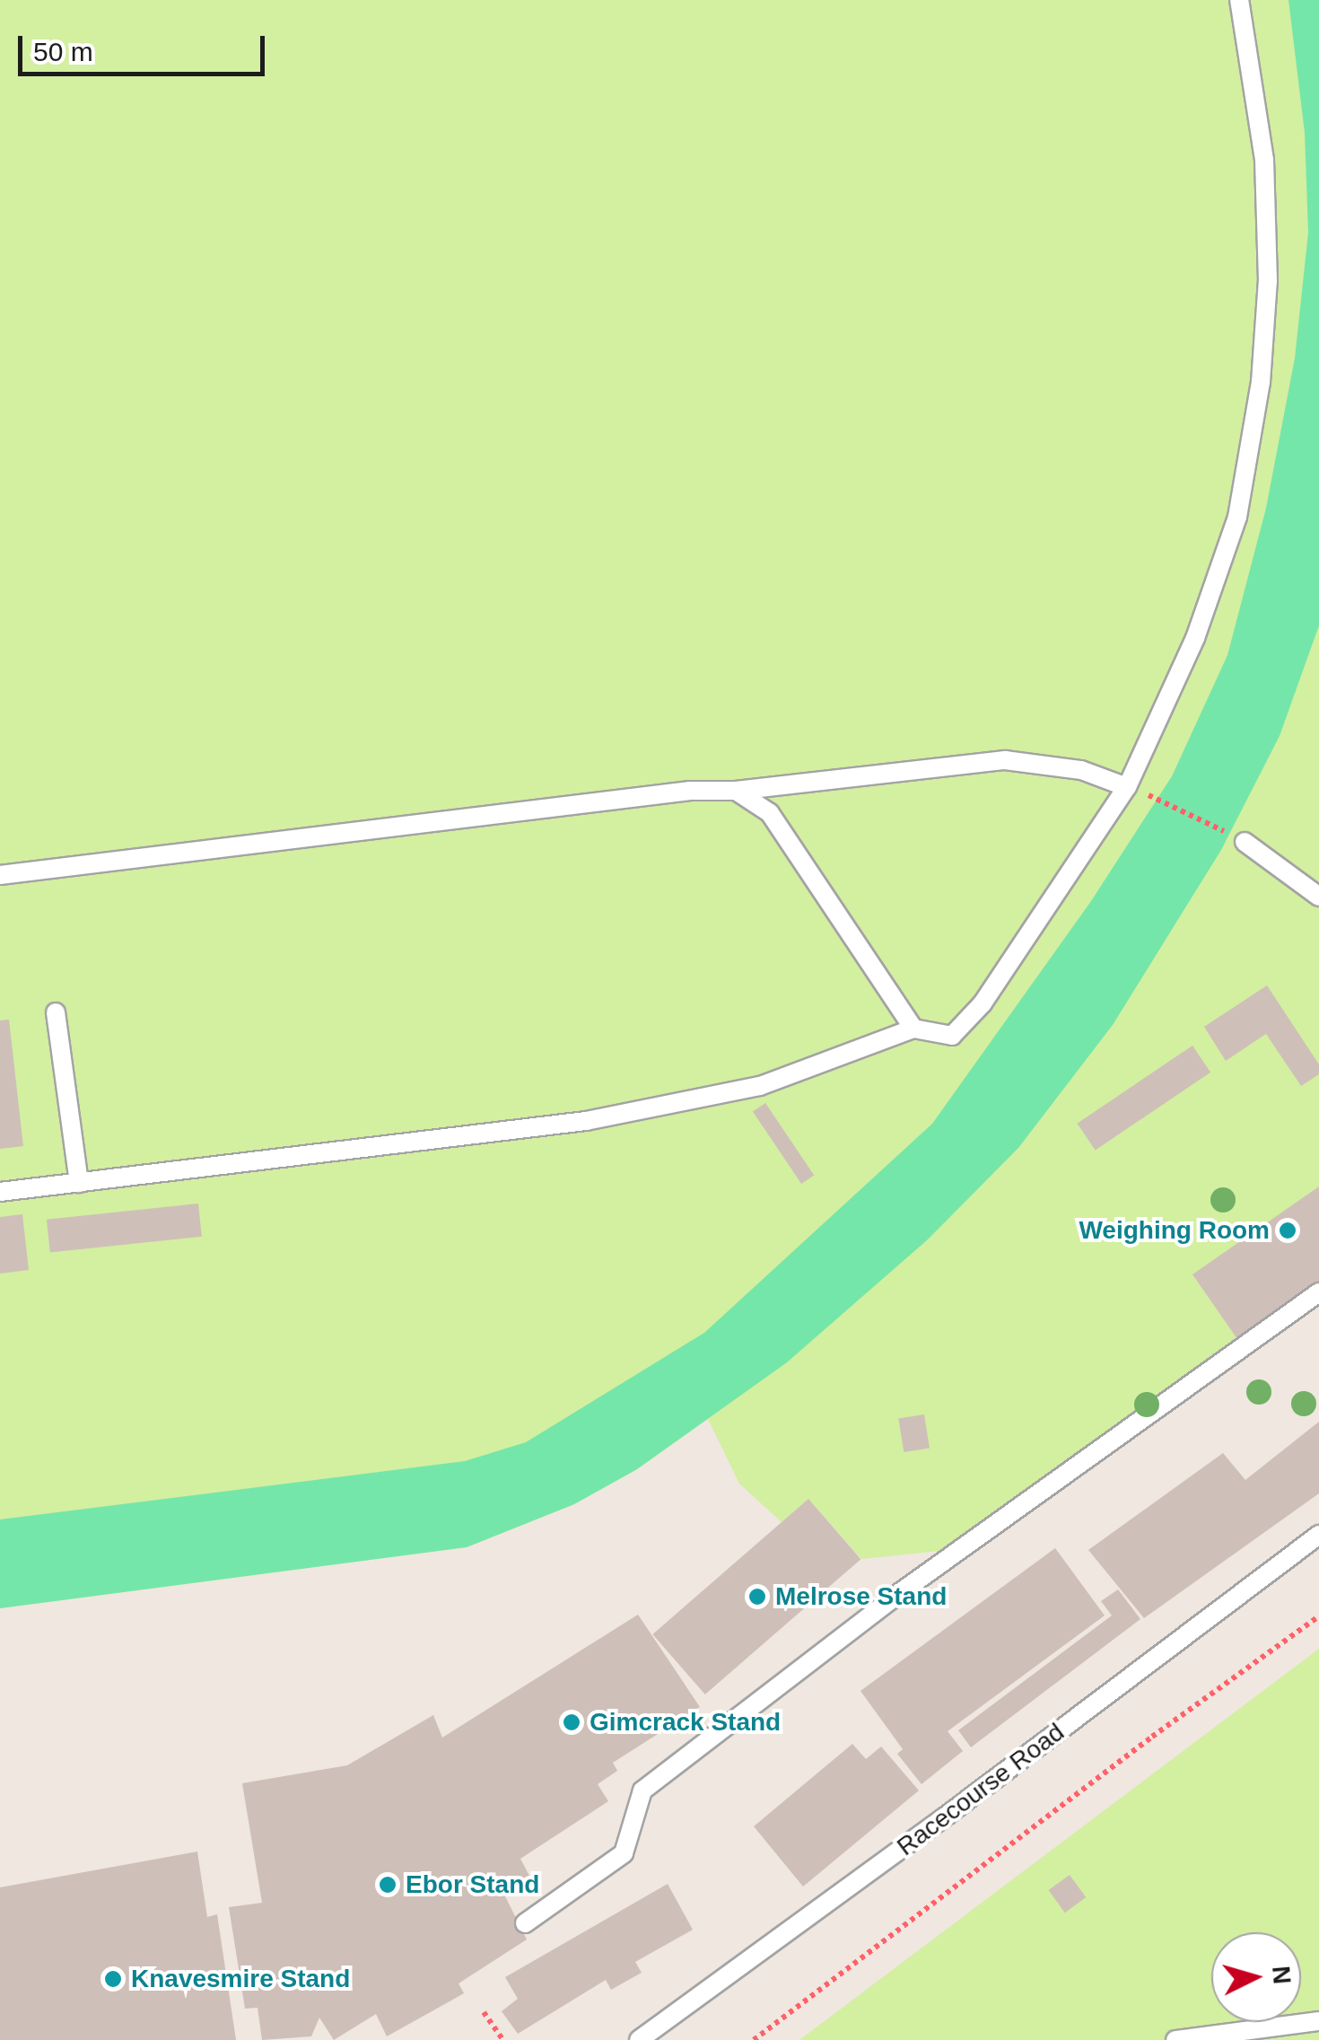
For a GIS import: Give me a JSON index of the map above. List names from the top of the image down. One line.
{"streets":{"lane":["Racecourse Road"]},"places":["Weighing Room","Melrose Stand","Gimcrack Stand","Ebor Stand","Knavesmire Stand"],"scale_bar":"50 m","north":"right"}
